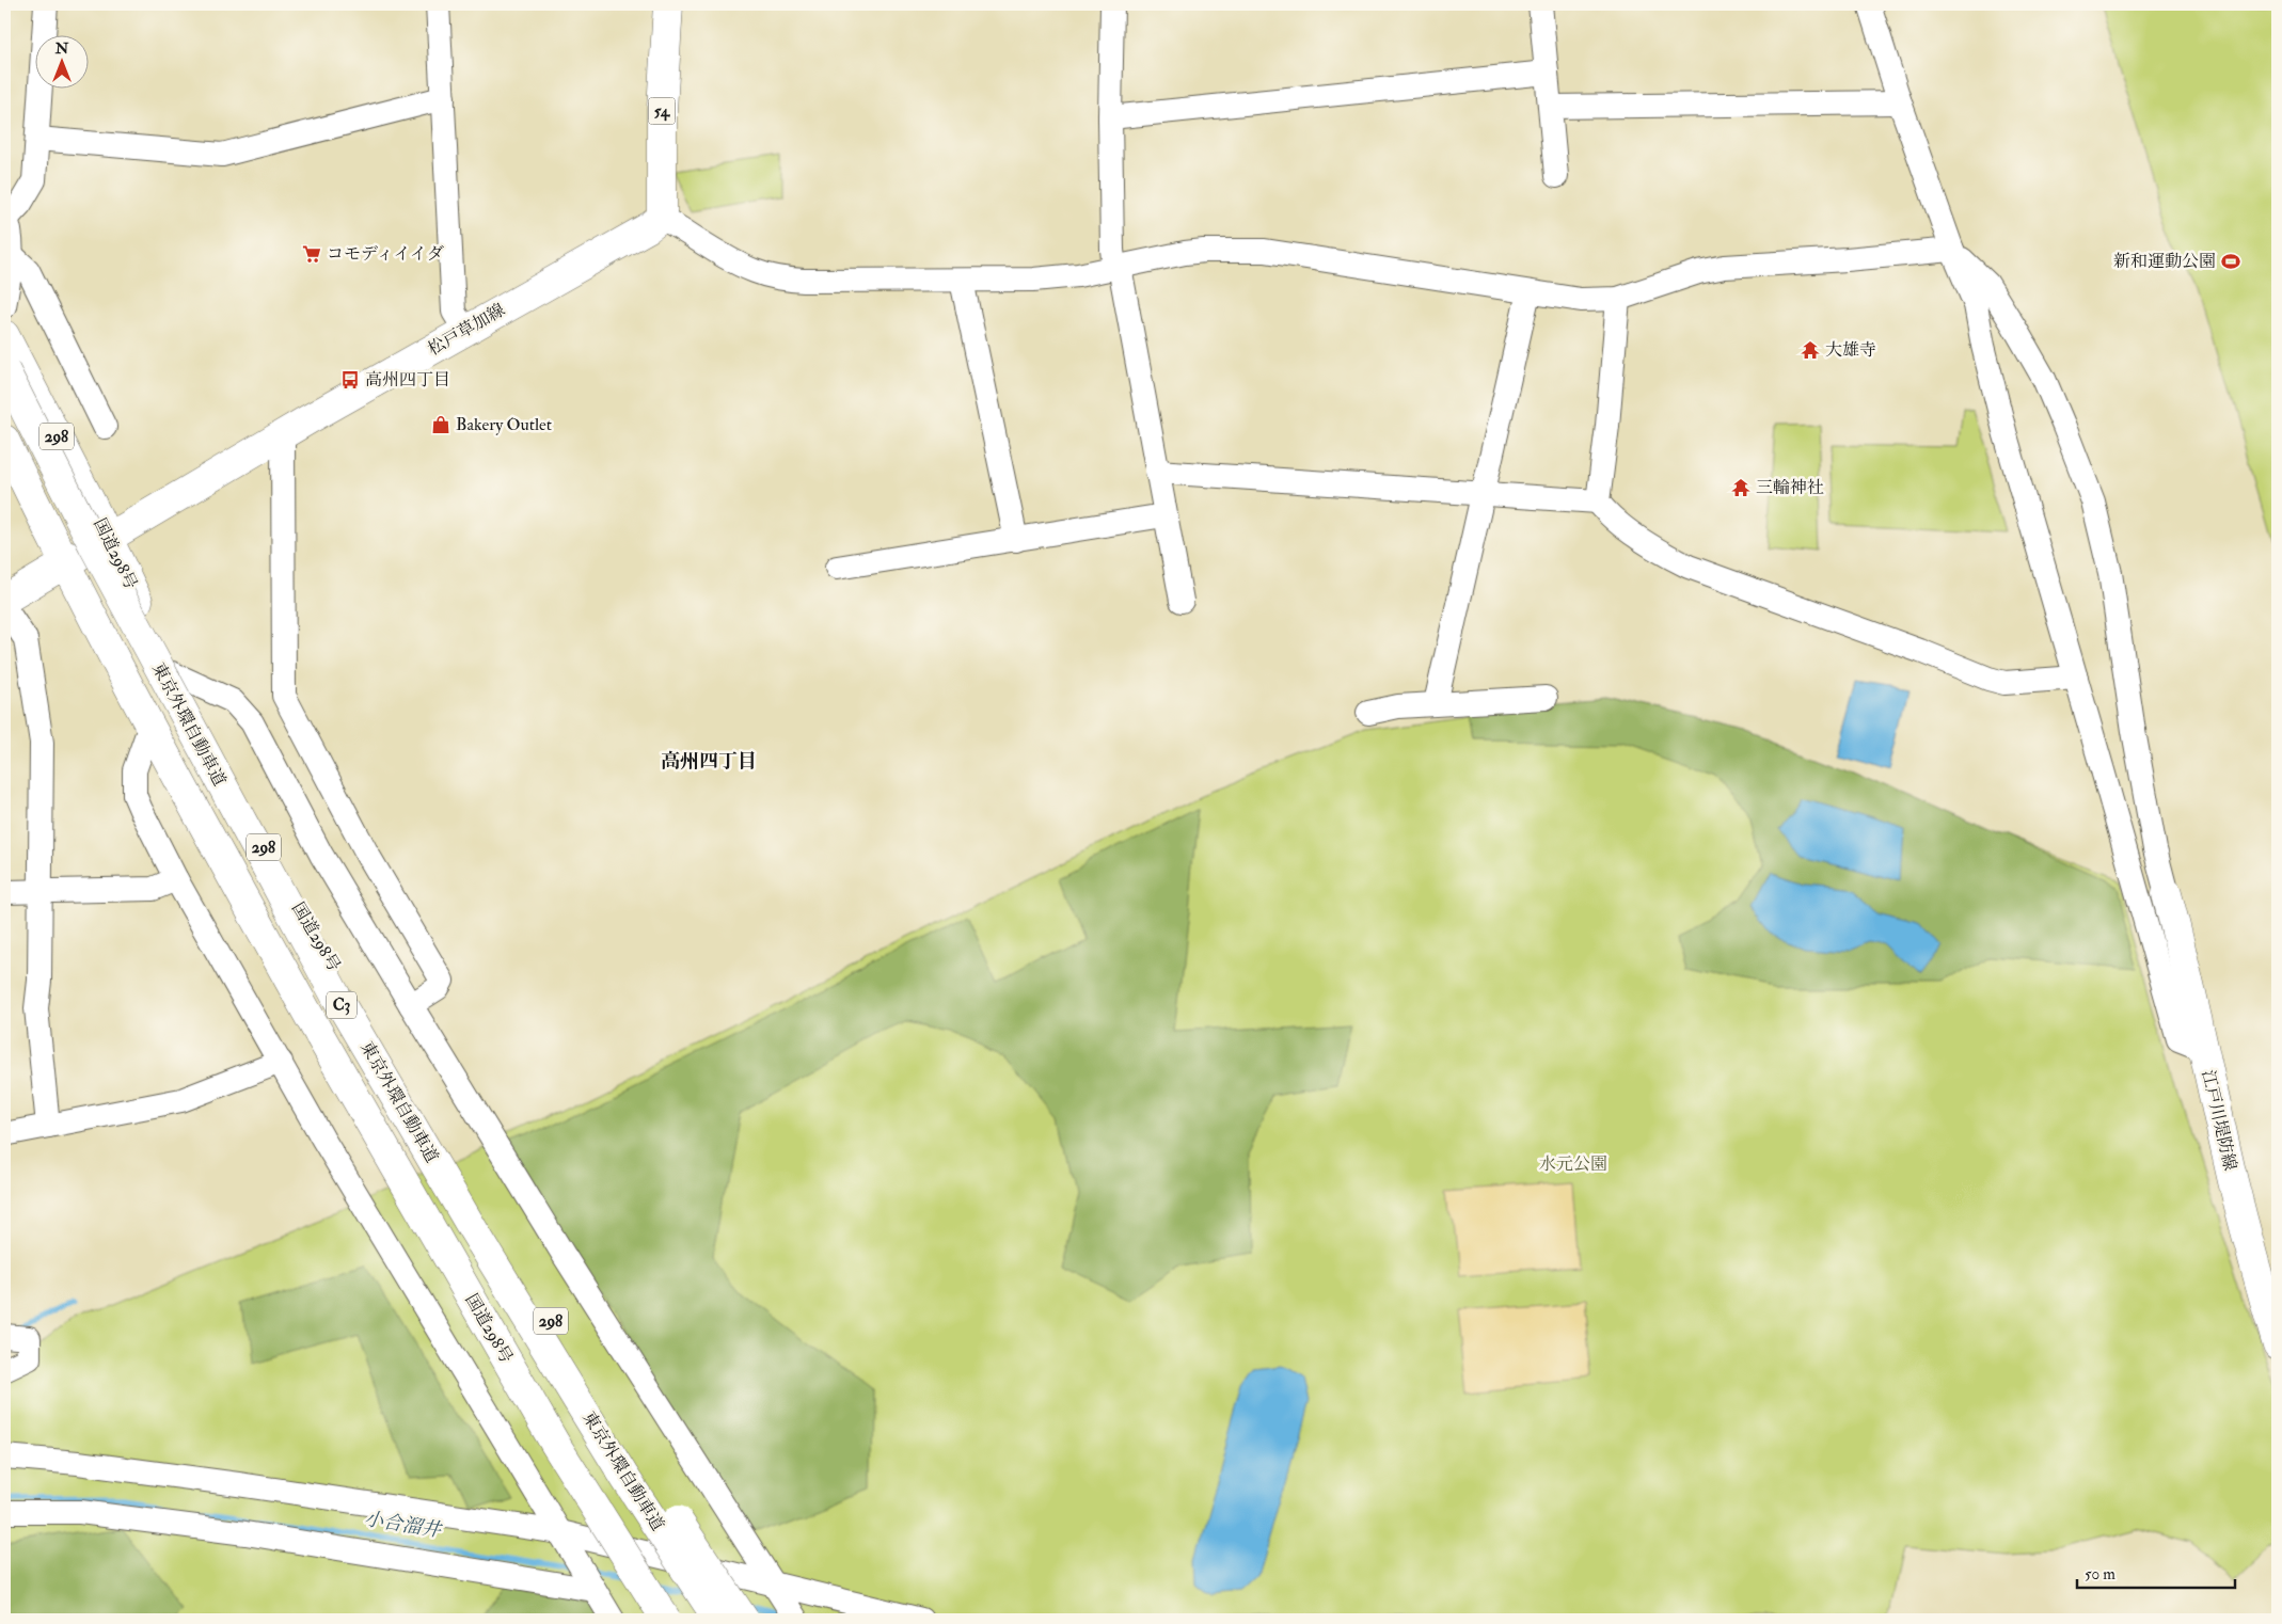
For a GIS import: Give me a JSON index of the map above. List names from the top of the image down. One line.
{"streets":{"main road":["54","松戸草加線","298","国道298号","東京外環自動車道","C3","江戸川堤防線"]},"crossings":[["54","松戸草加線"],["松戸草加線","国道298号"]],"districts":["高州四丁目"],"water":["小合溜井"],"parks":["水元公園"],"places":{"supermarket":["コモディイイダ"],"sports":["新和運動公園"],"temple":["大雄寺","三輪神社"],"bus stop":["高州四丁目"],"shop":["Bakery Outlet"]},"scale_bar":"50 m","north":"top"}
